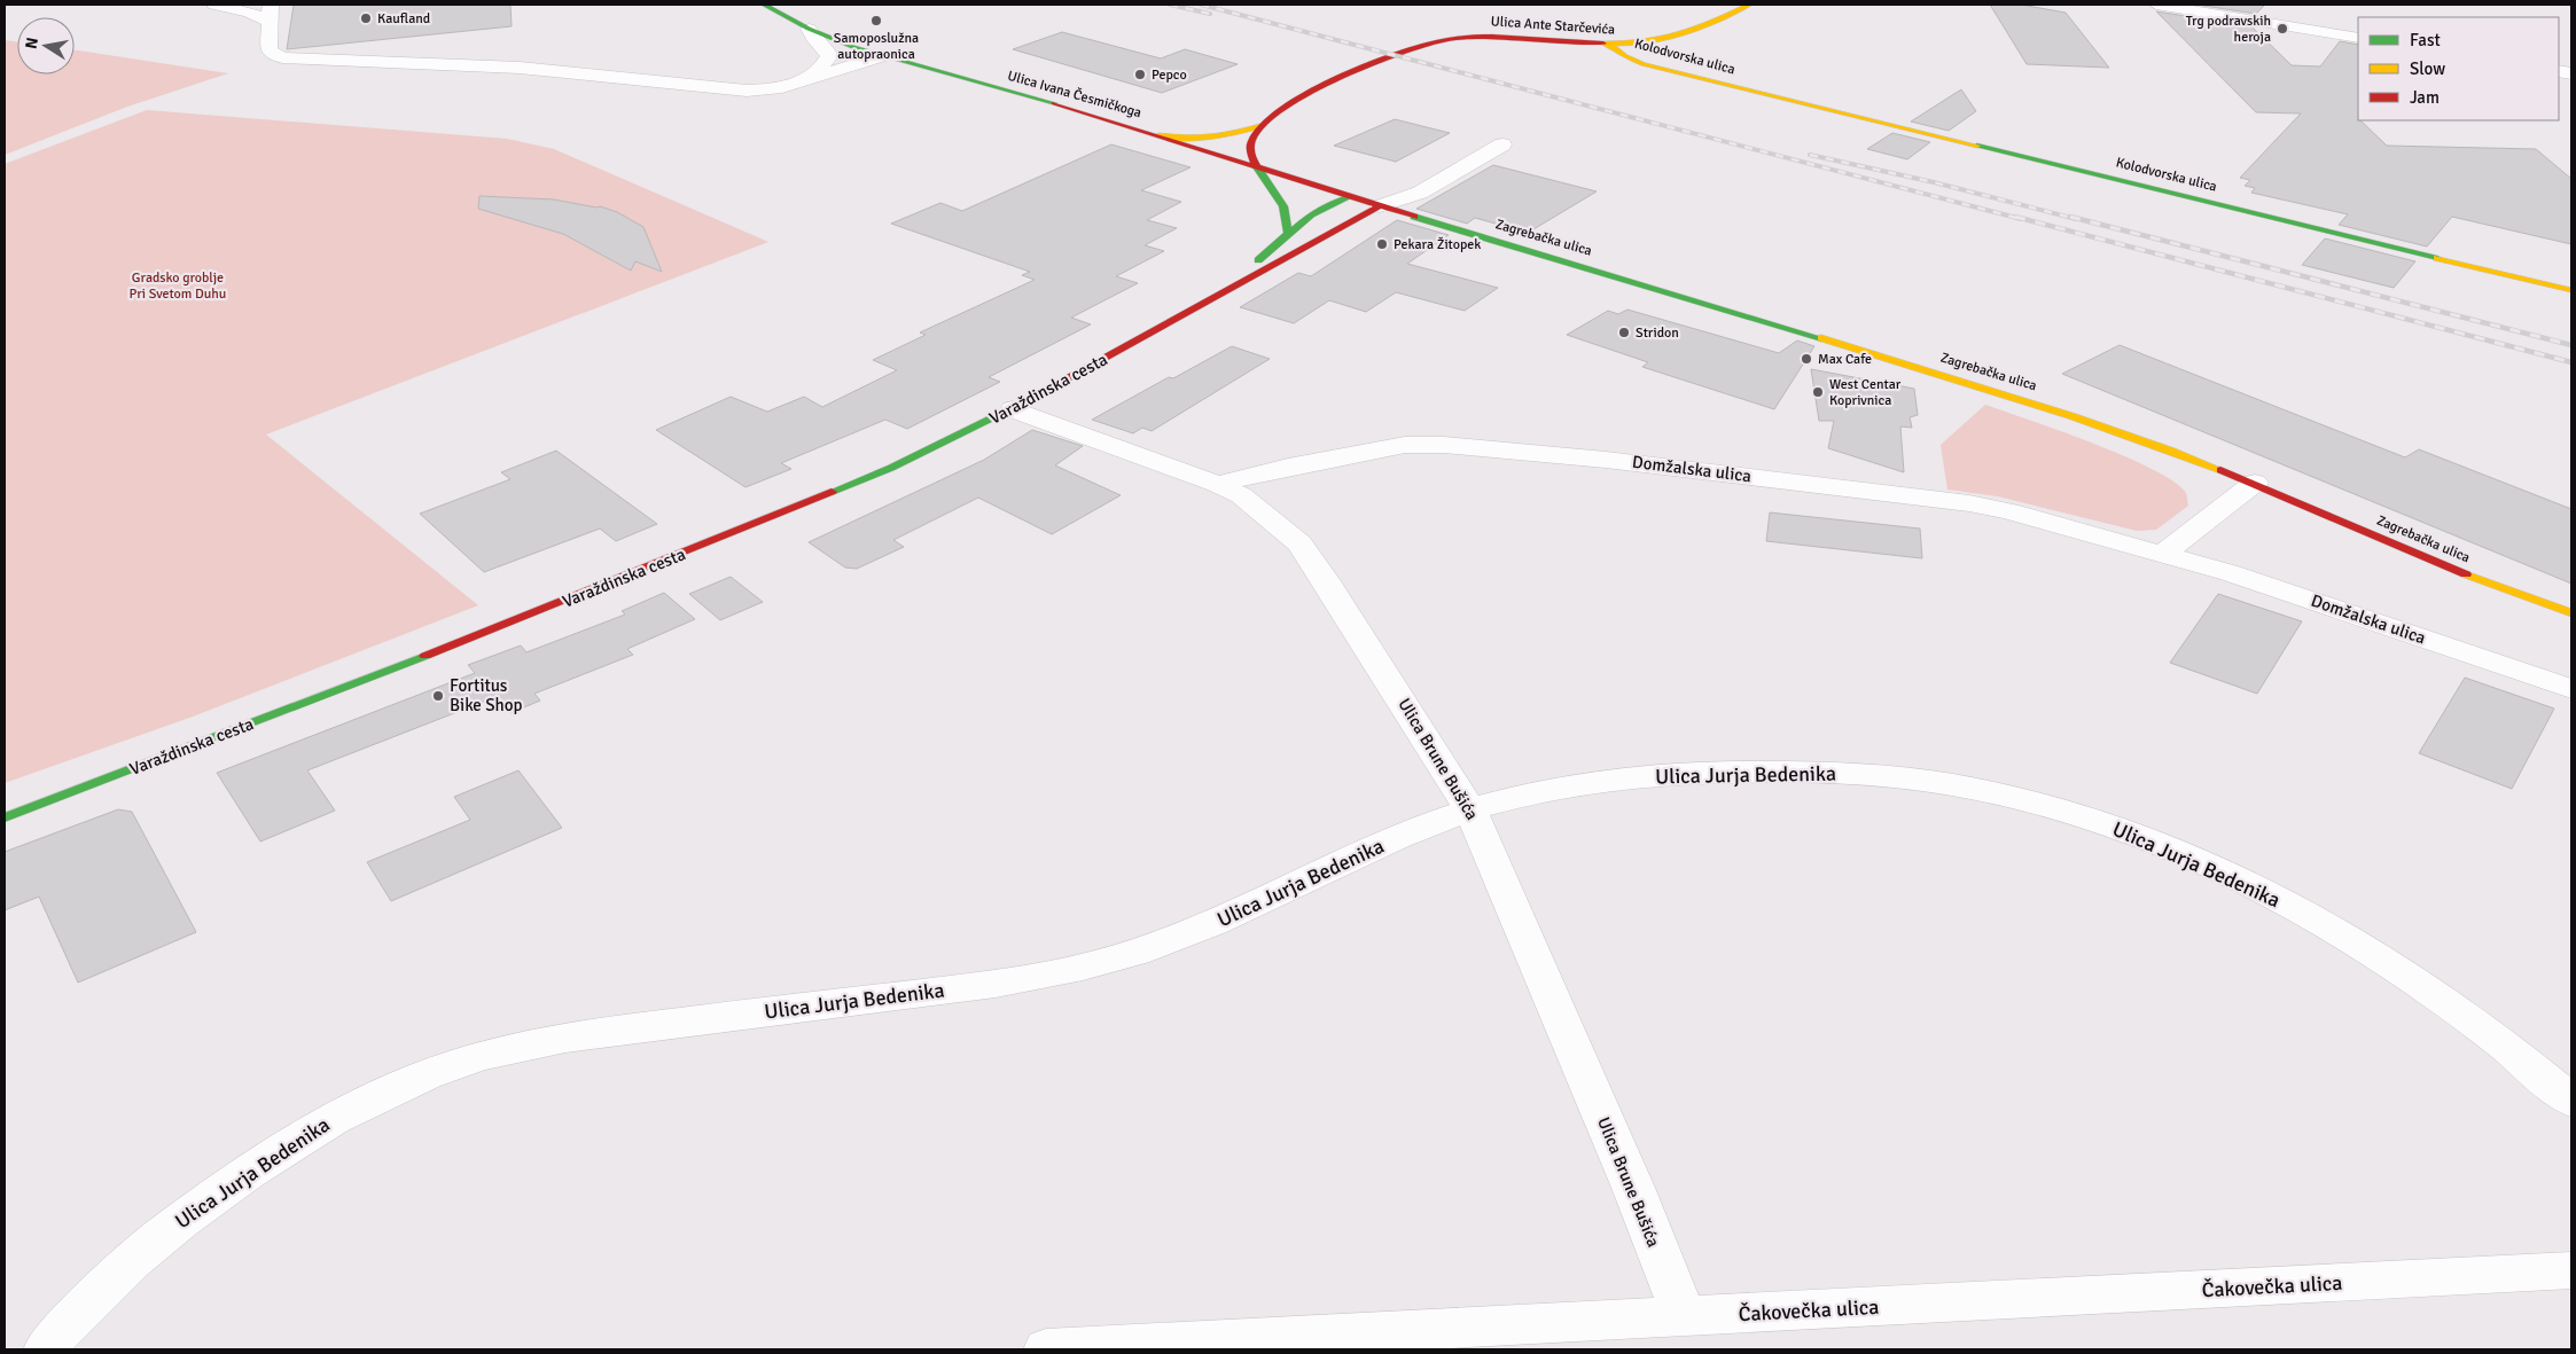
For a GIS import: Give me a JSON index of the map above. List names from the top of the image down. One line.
{"streets":{"main road":["Ulica Ante Starčevića","Kolodvorska ulica","Ulica Ivana Česmičkoga","Zagrebačka ulica","Varaždinska cesta"],"street":["Domžalska ulica","Ulica Brune Bušića","Ulica Jurja Bedenika","Čakovečka ulica"]},"crossings":[["Ulica Ante Starčevića","Kolodvorska ulica"],["Ulica Ante Starčevića","Ulica Ivana Česmičkoga"],["Ulica Ivana Česmičkoga","Zagrebačka ulica"],["Ulica Ivana Česmičkoga","Varaždinska cesta"],["Zagrebačka ulica","Varaždinska cesta"],["Varaždinska cesta","Ulica Brune Bušića"],["Domžalska ulica","Ulica Brune Bušića"],["Ulica Brune Bušića","Ulica Jurja Bedenika"],["Ulica Brune Bušića","Čakovečka ulica"]],"parks":["Gradsko groblje Pri Svetom Duhu"],"places":["Kaufland","Samoposlužna autopraonica","Trg podravskih heroja","Pepco","Pekara Žitopek","Stridon","Max Cafe","West Centar Koprivnica","Fortitus Bike Shop"],"legend":["Fast","Slow","Jam"],"north":"left"}
